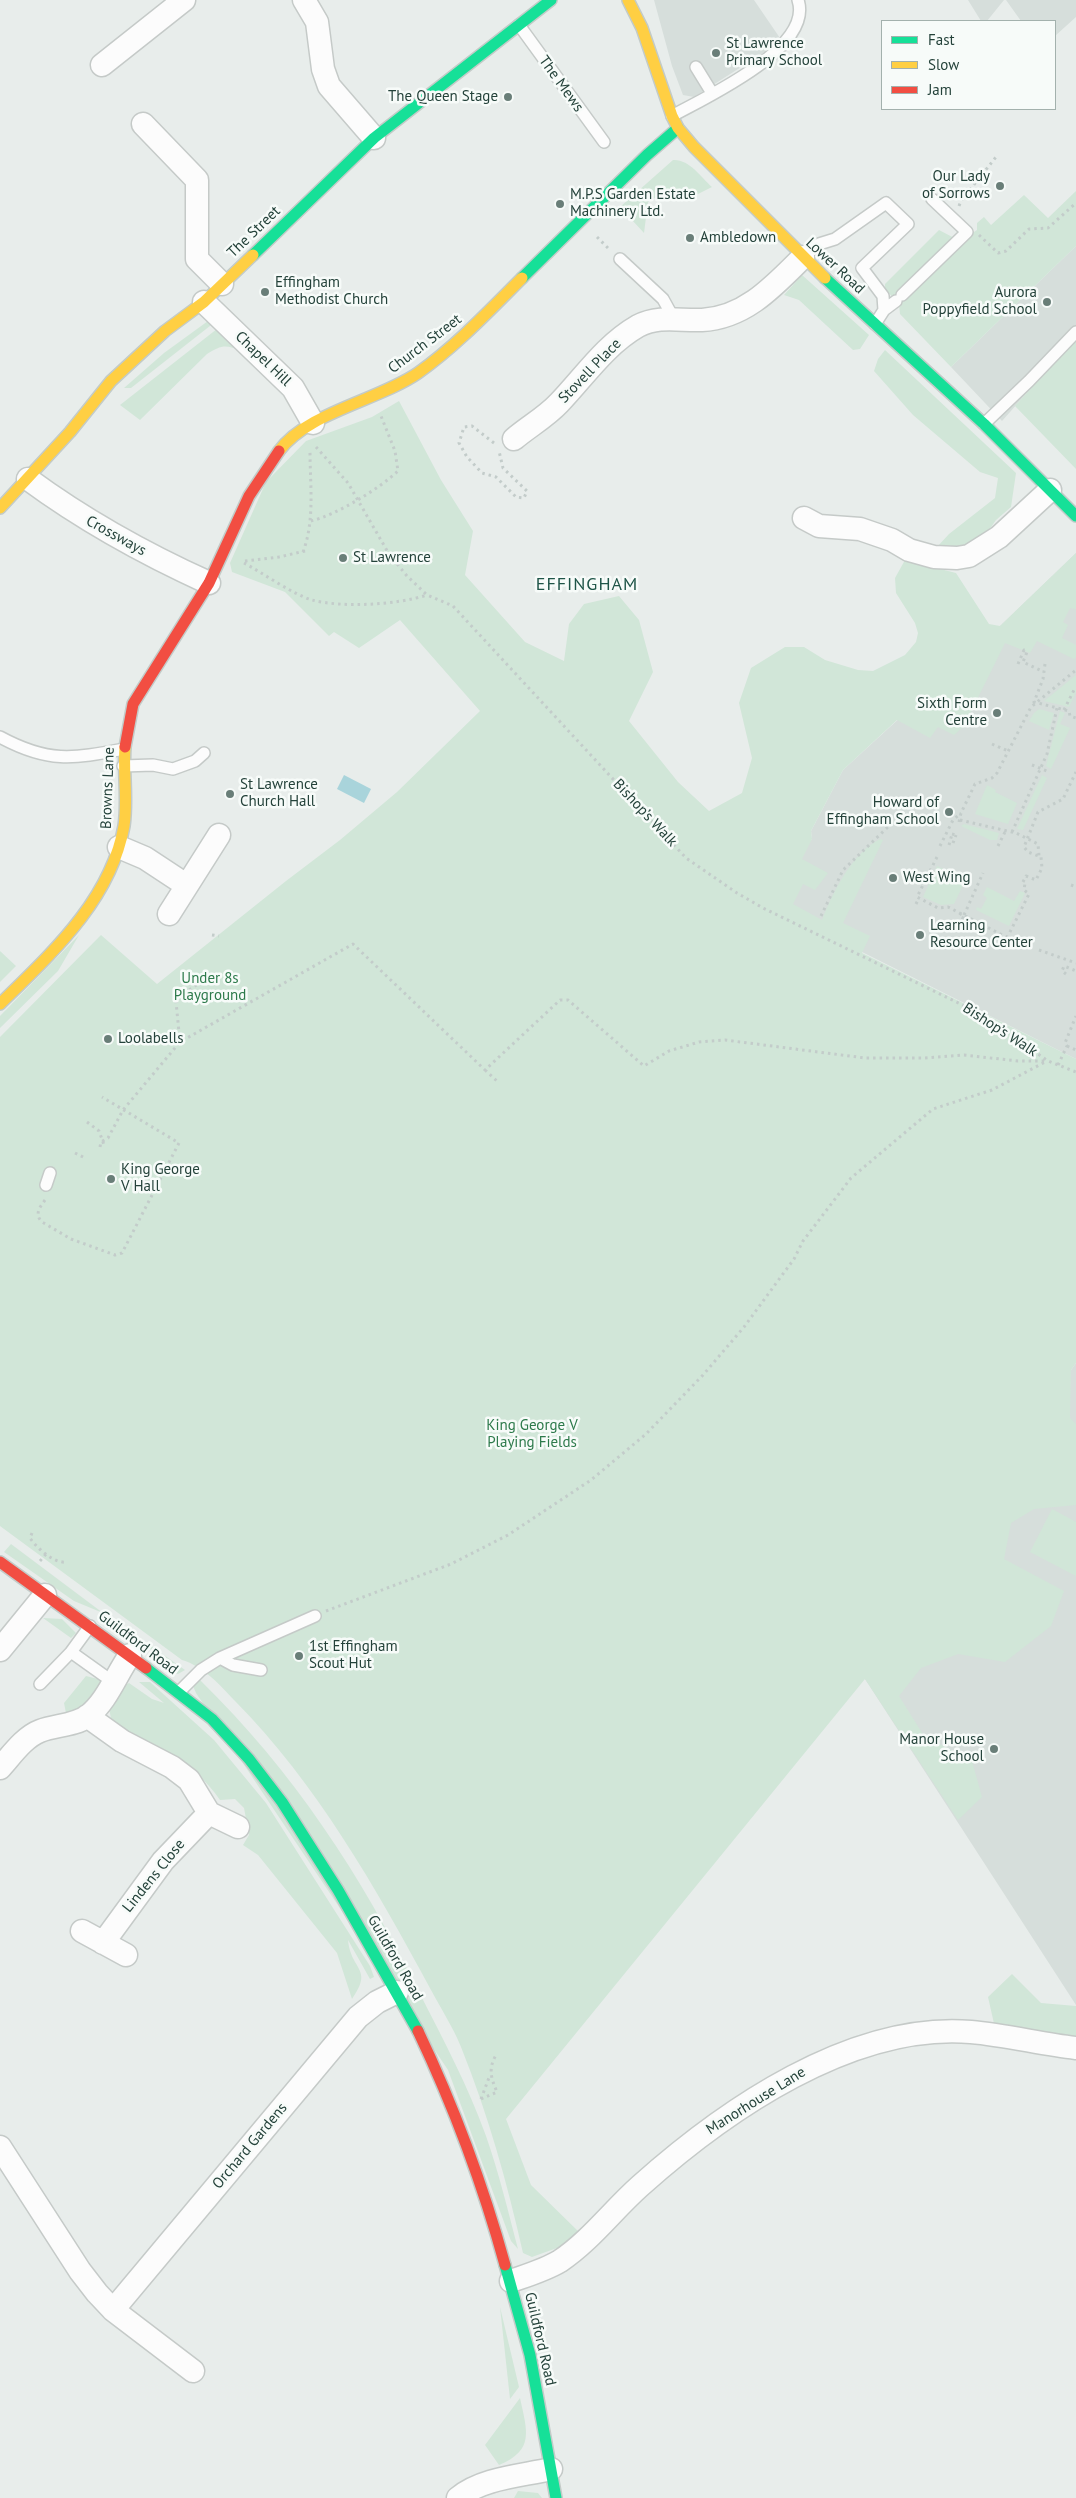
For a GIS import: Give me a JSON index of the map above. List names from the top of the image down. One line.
{"streets":{"street":["The Street","Lower Road","Church Street","Chapel Hill","Stovell Place","Crossways","Browns Lane","Guildford Road","Lindens Close","Manorhouse Lane","Orchard Gardens"],"lane":["The Mews"],"path":["Bishop’s Walk"]},"crossings":[["The Mews","The Street"],["The Street","Chapel Hill"],["The Street","Crossways"],["Lower Road","Church Street"],["Lower Road","Stovell Place"],["Church Street","Chapel Hill"],["Church Street","Crossways"],["Church Street","Browns Lane"],["Church Street","Bishop’s Walk"],["Chapel Hill","Bishop’s Walk"],["Crossways","Browns Lane"],["Guildford Road","Manorhouse Lane"],["Guildford Road","Orchard Gardens"]],"districts":["EFFINGHAM"],"parks":["Under 8s Playground","King George V Playing Fields"],"places":["St Lawrence Primary School","The Queen Stage","Our Lady of Sorrows","M.P.S Garden Estate Machinery Ltd.","Ambledown","Effingham Methodist Church","Aurora Poppyfield School","St Lawrence","Sixth Form Centre","St Lawrence Church Hall","Howard of Effingham School","West Wing","Learning Resource Center","Loolabells","King George V Hall","1st Effingham Scout Hut","Manor House School"],"legend":["Fast","Slow","Jam"]}
